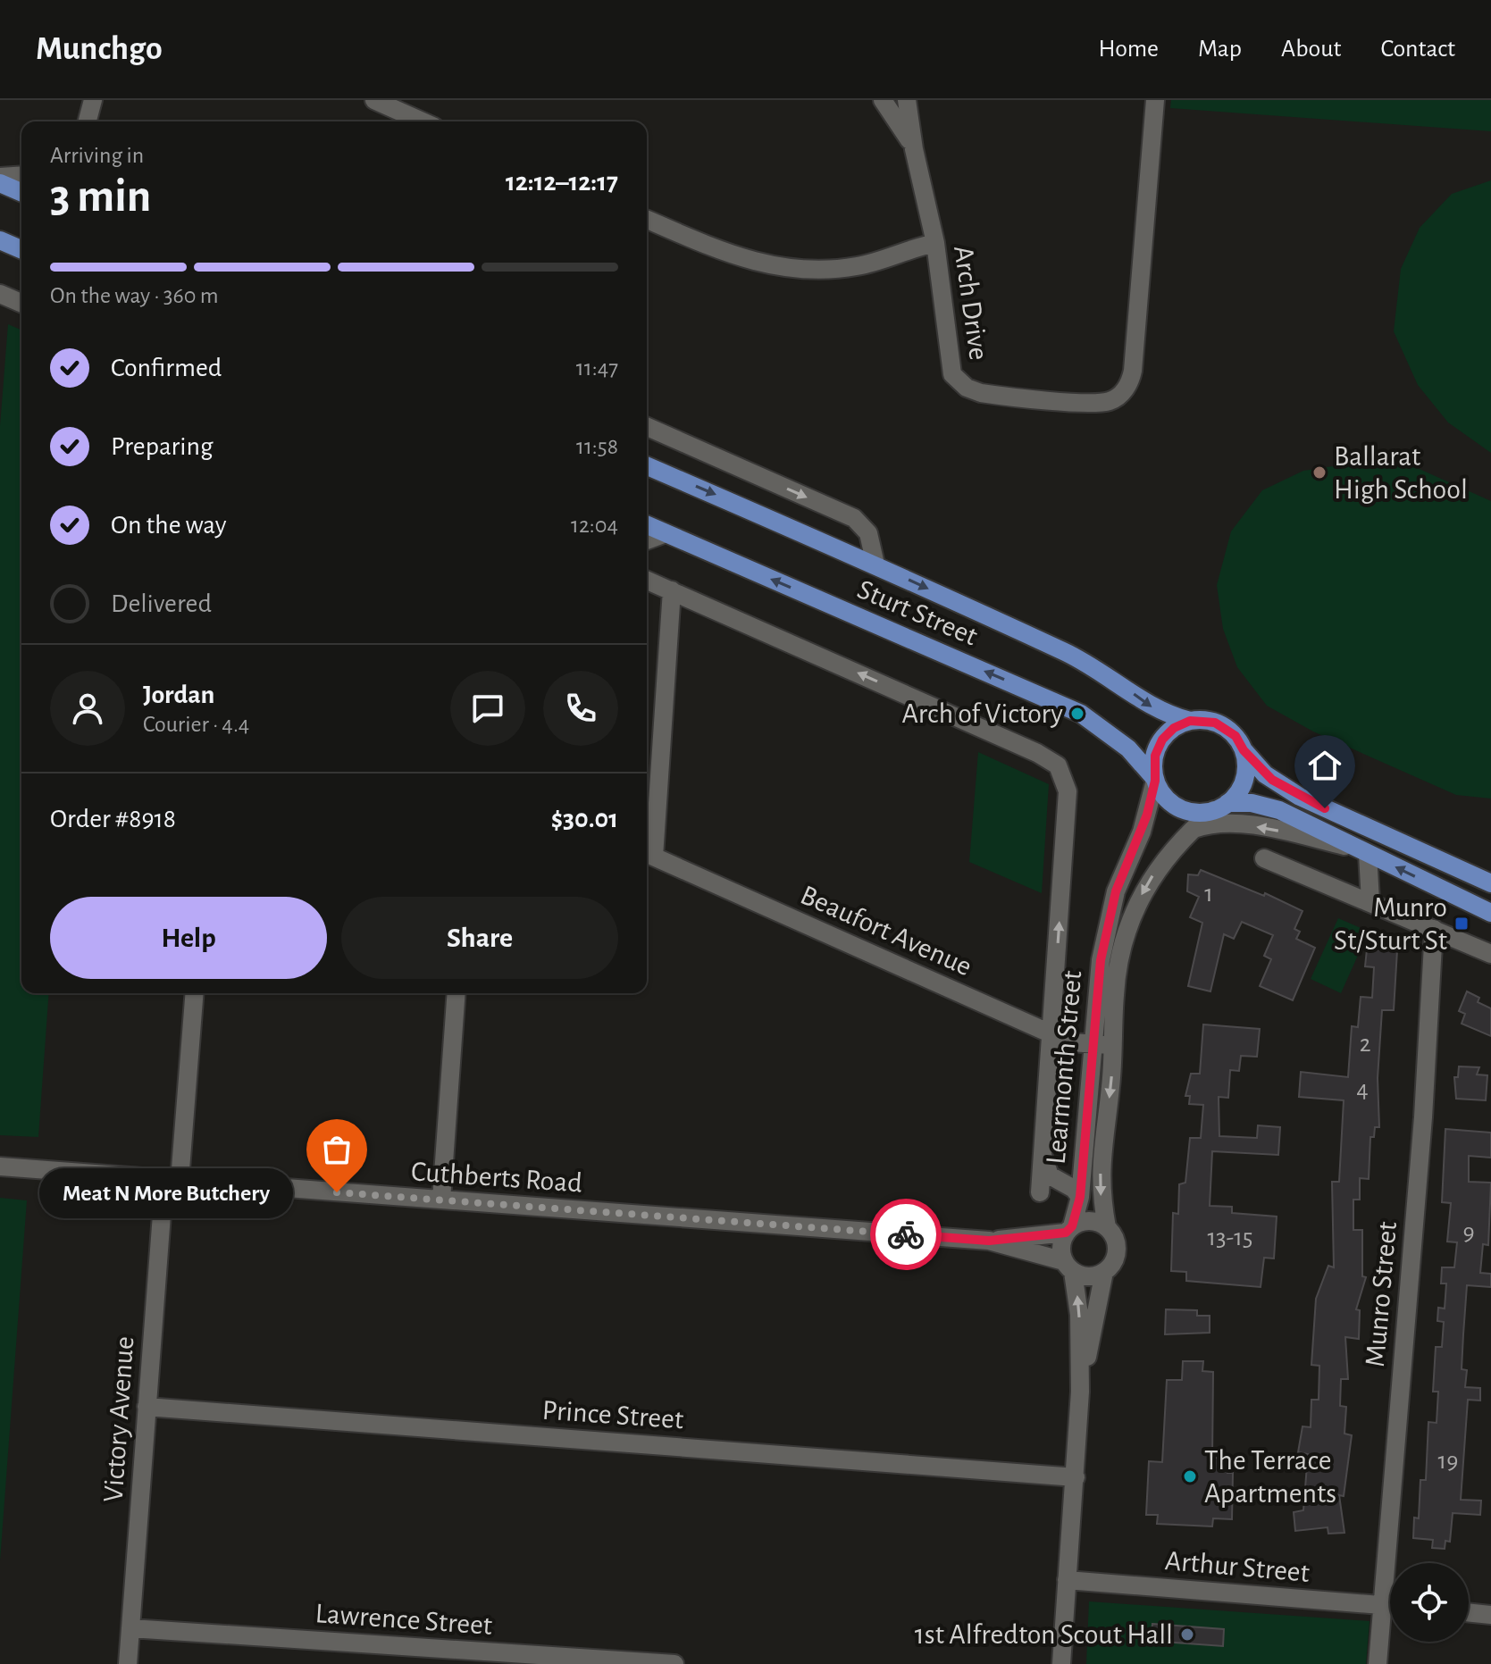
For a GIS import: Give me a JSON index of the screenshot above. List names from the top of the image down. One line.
{"streets":{"main road":["Sturt Street"],"street":["Arch Drive","Beaufort Avenue","Learmonth Street","Cuthberts Road","Munro Street","Prince Street","Victory Avenue","Arthur Street","Lawrence Street"]},"crossings":[["Sturt Street","Learmonth Street"],["Beaufort Avenue","Learmonth Street"],["Learmonth Street","Cuthberts Road"],["Cuthberts Road","Victory Avenue"],["Munro Street","Arthur Street"],["Prince Street","Victory Avenue"],["Victory Avenue","Lawrence Street"]],"places":{"other":["Ballarat High School","Arch of Victory","Meat N More Butchery","The Terrace Apartments","1st Alfredton Scout Hall"],"transit":["Munro St/Sturt St"]},"house_numbers":["1","2","4","9","13-15","19"],"page":{"header":"Munchgo","nav":["Home","Map","About","Contact"],"heading":["3 min","Arriving in","12:12–12:17"],"panel":["Jordan","Courier · 4.4","Order #8918","$30.01"],"bar":"On the way · 360 m","list":[["Confirmed","11:47"],["Preparing","11:58"],["On the way","12:04"],"Delivered"],"buttons":["Help","Share"],"bubble":"Meat N More Butchery"}}
